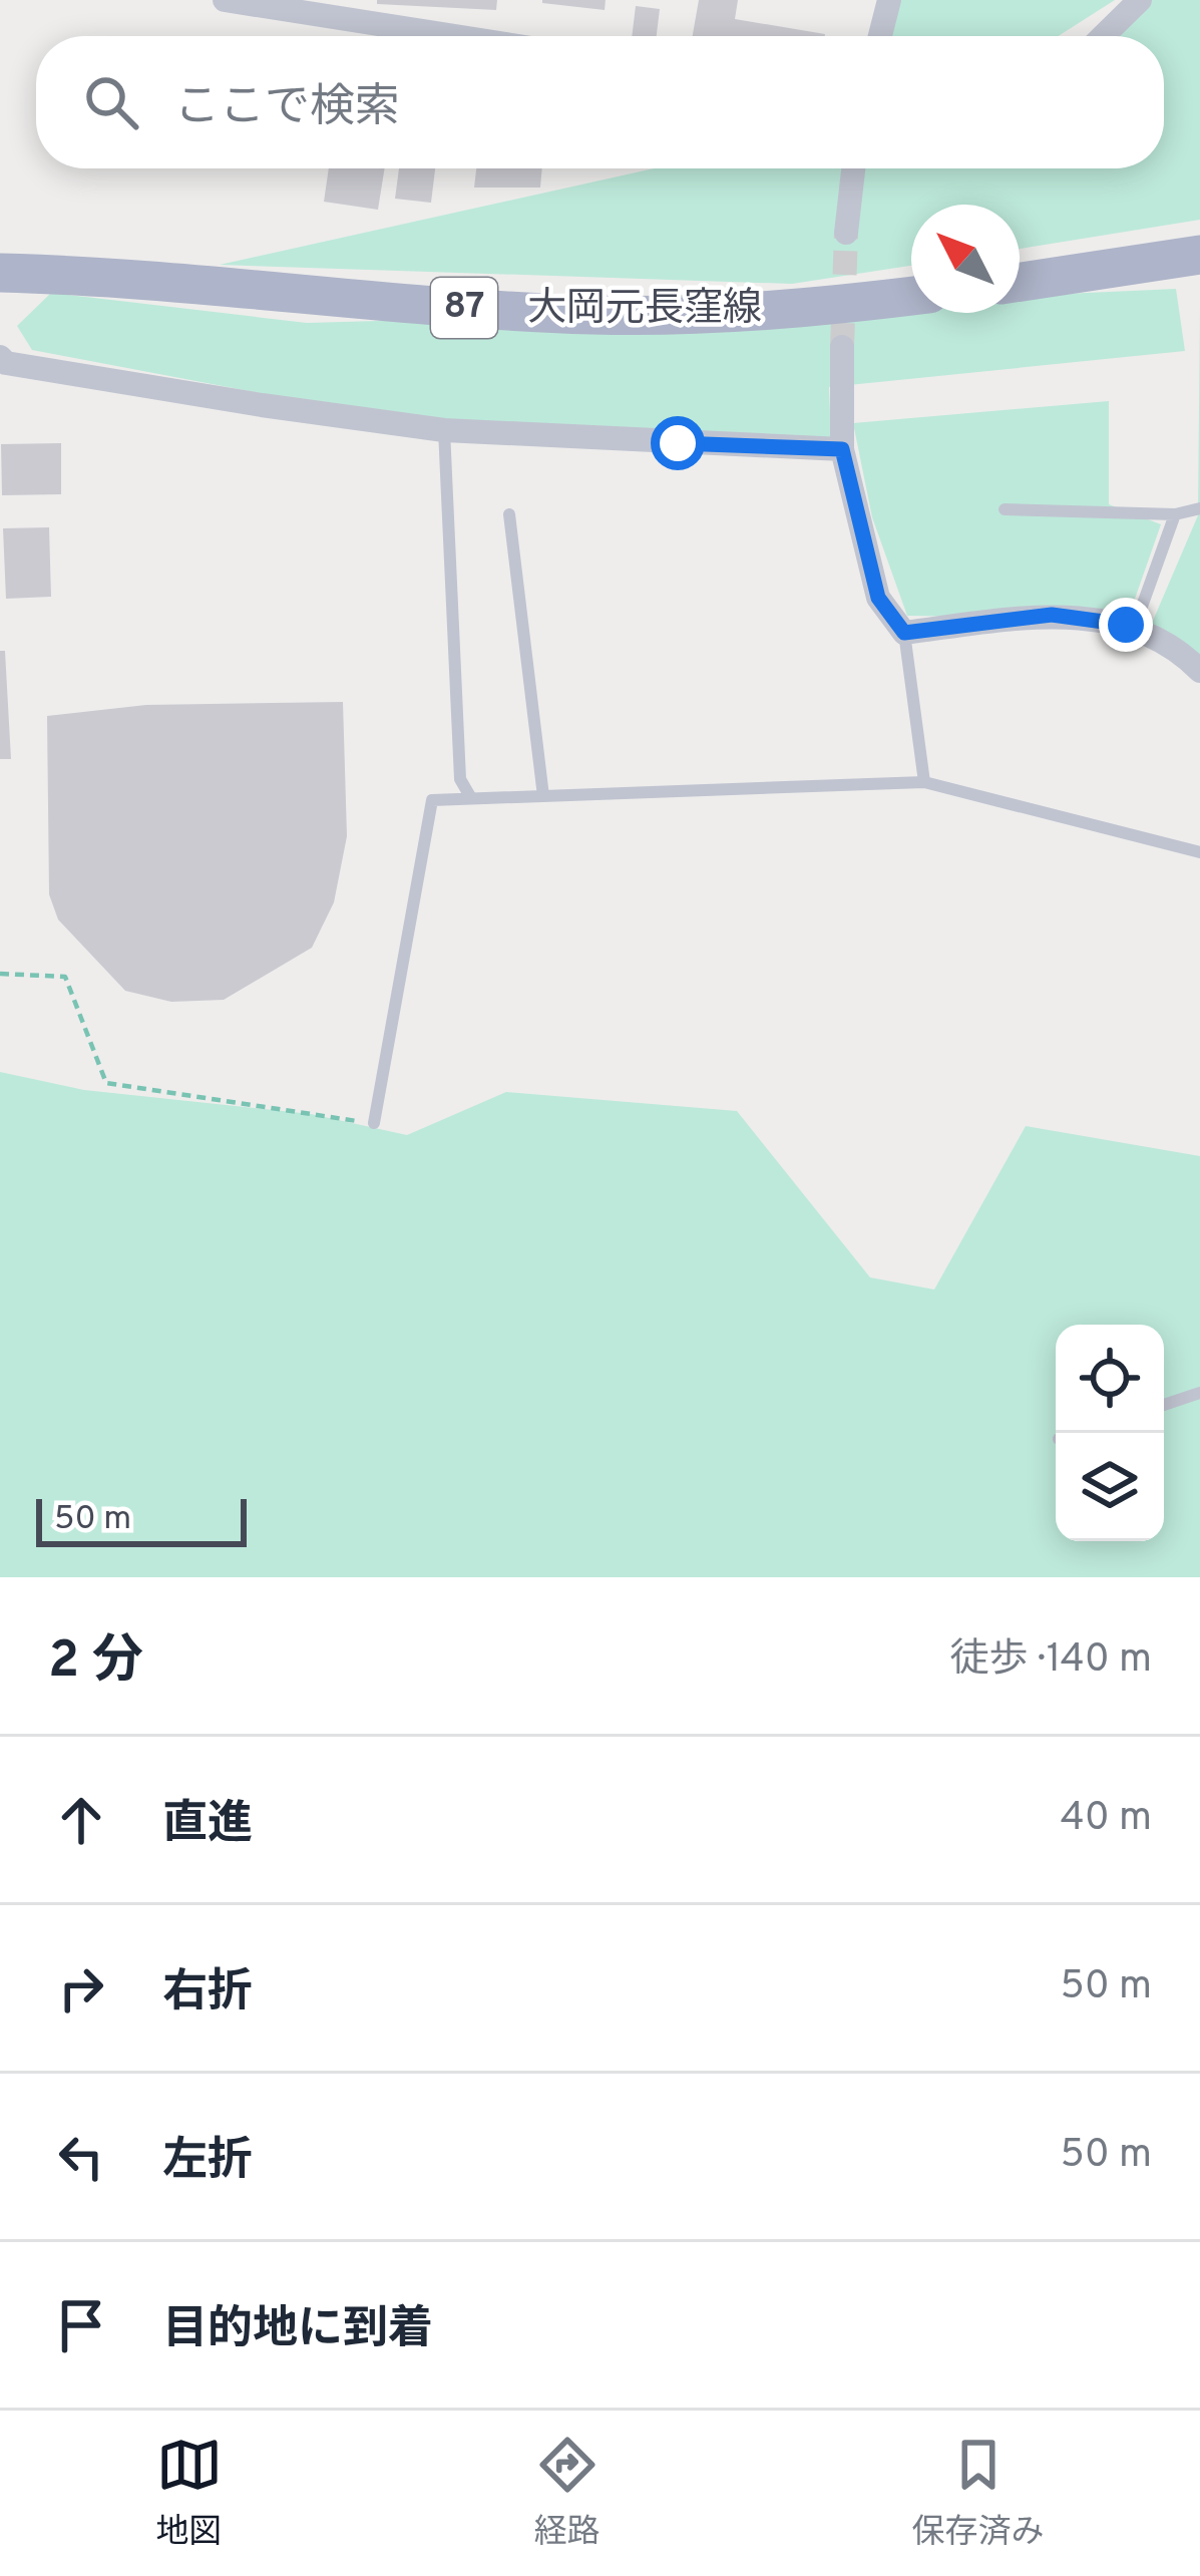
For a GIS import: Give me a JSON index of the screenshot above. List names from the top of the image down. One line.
{"streets":{"main road":["87","大岡元長窪線"]},"scale_bar":"50 m","north":"top left","page":{"search":"ここで検索","scale":"50 m","heading":["2 分","徒歩 · 140 m"],"list":[["直進","40 m"],["右折","50 m"],["左折","50 m"],"目的地に到着"],"nav":["地図","経路","保存済み"]}}
